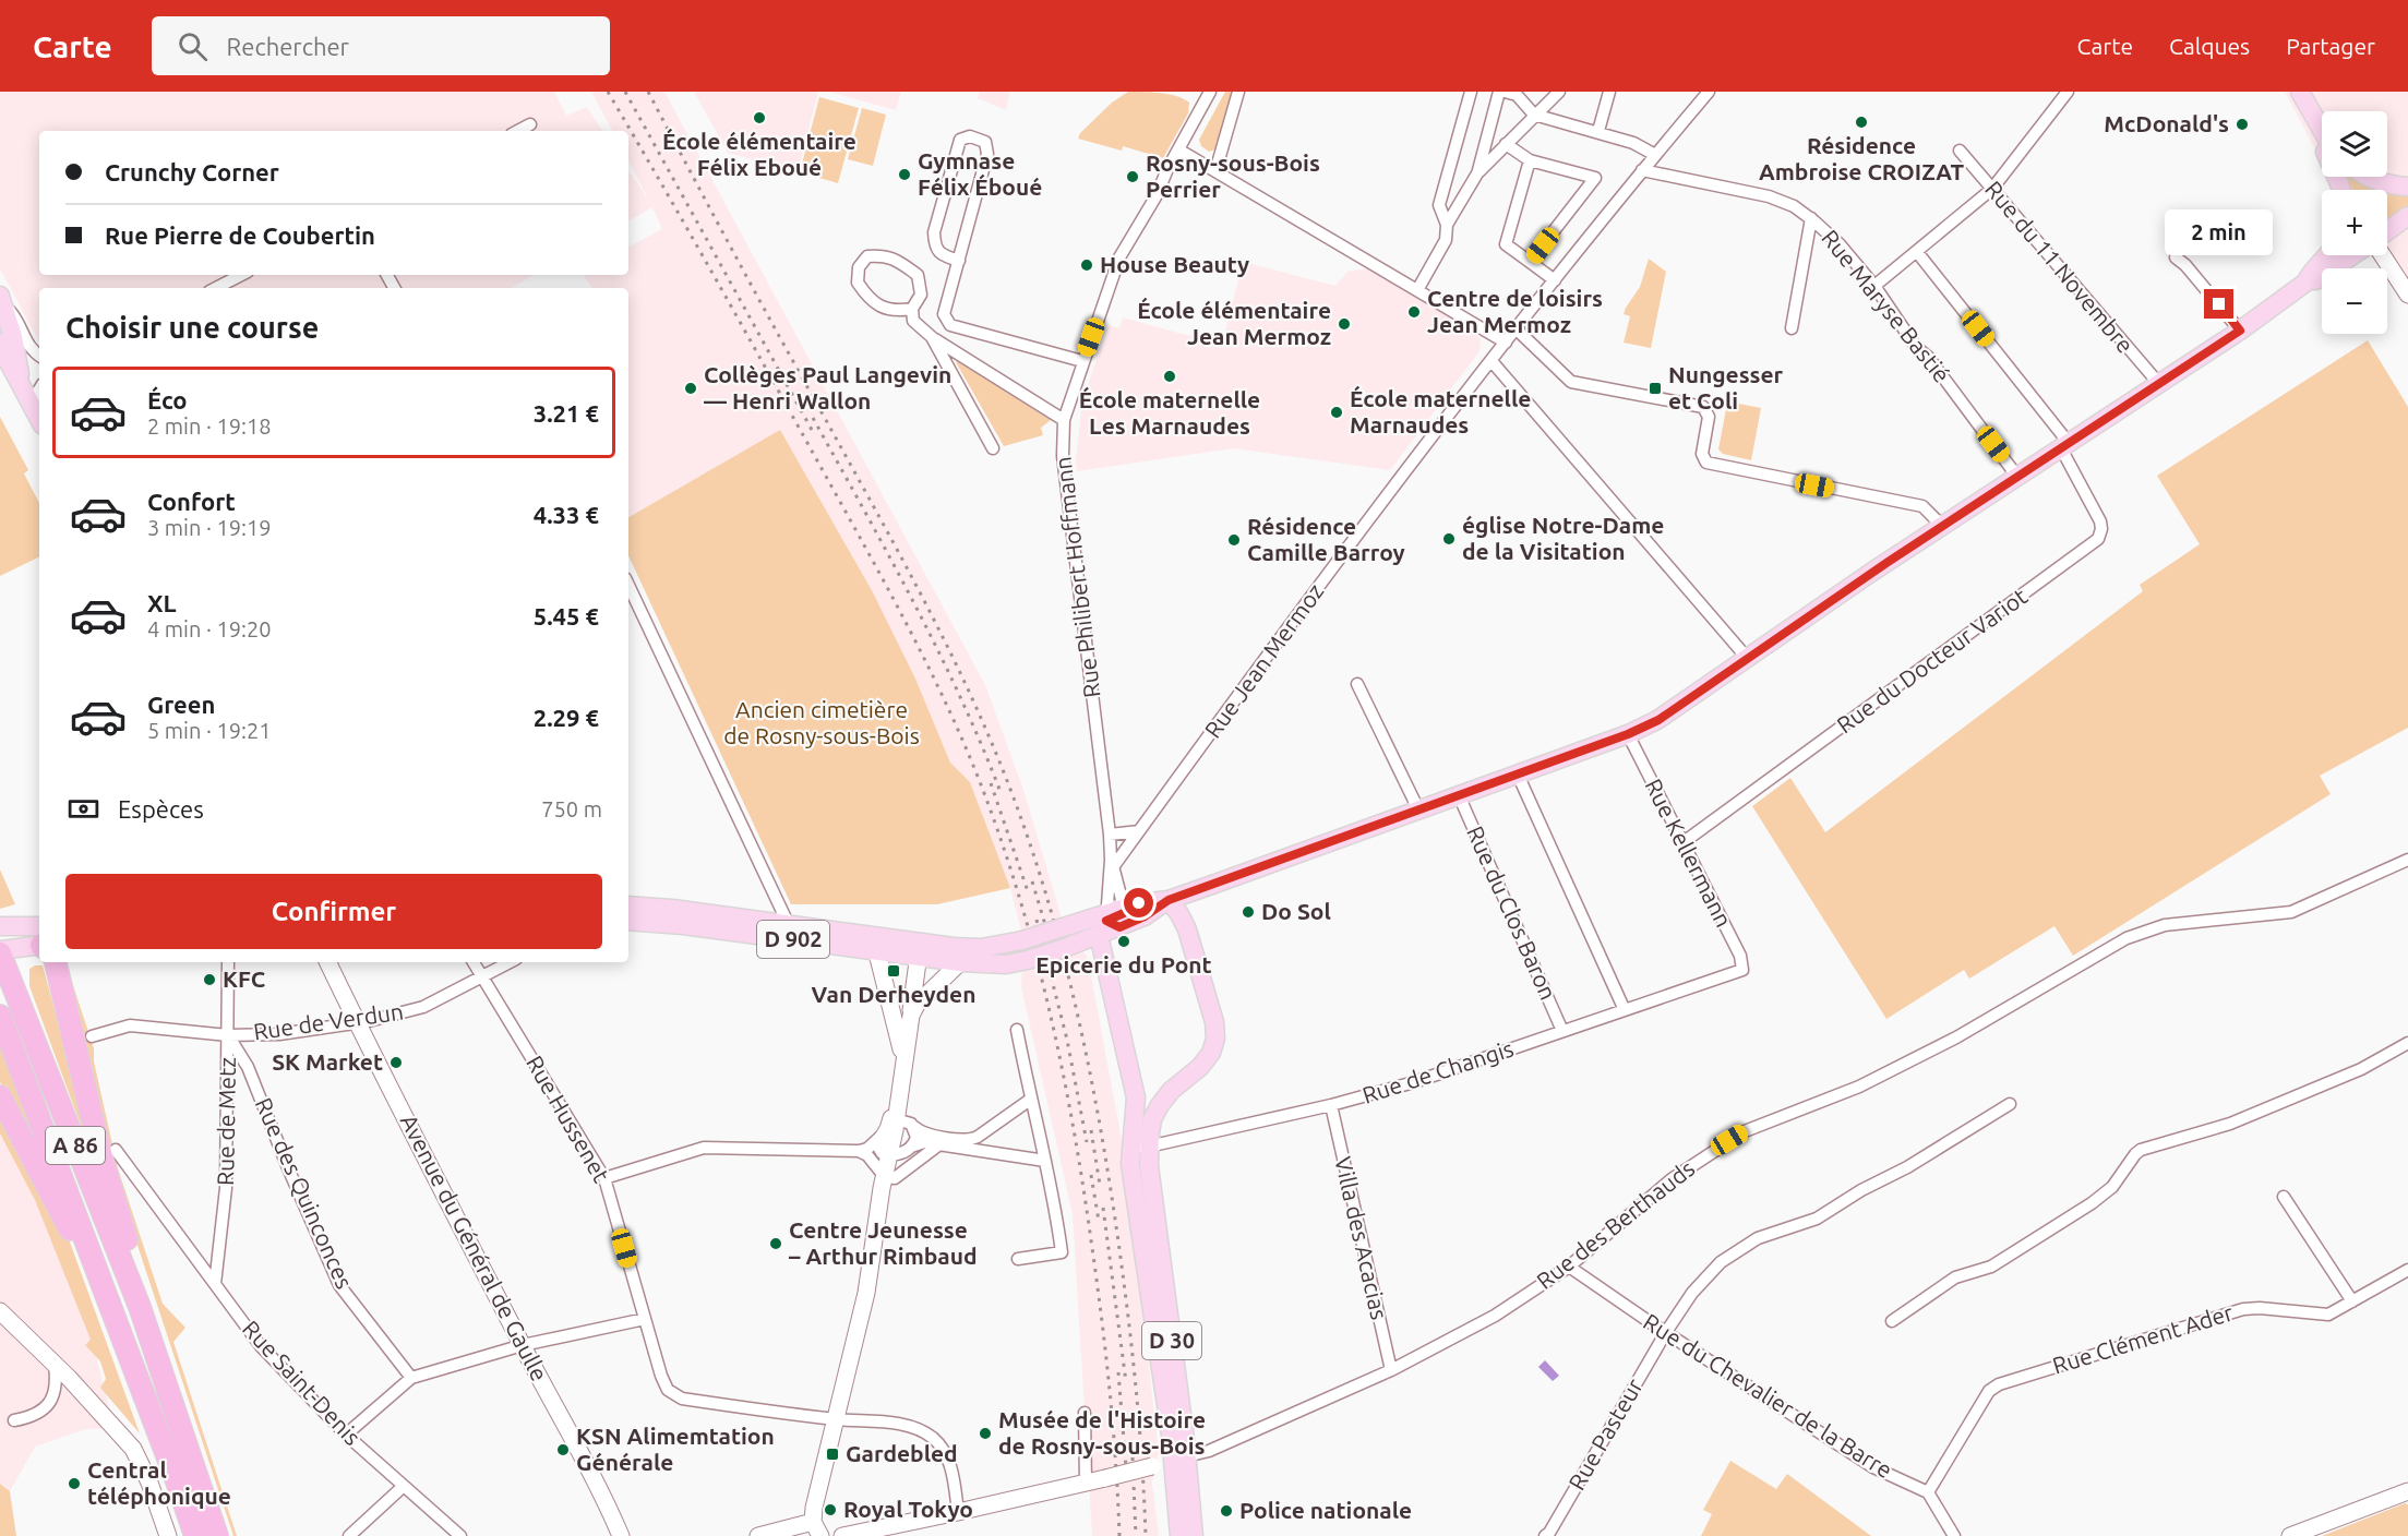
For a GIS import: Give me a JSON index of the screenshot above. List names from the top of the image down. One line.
{"streets":{"highway":["A 86"],"main road":["D 902","Rue des Berthauds","Avenue du Général de Gaulle","D 30"],"street":["Rue du 11 Novembre","Rue Maryse Bastié","Rue Philibert Hoffmann","Rue Jean Mermoz","Rue du Docteur Variot","Rue Kellermann","Rue du Clos Baron","Rue de Verdun","Rue de Changis","Rue Hussenet","Rue de Metz","Rue des Quinconces","Villa des Acacias","Rue Clément Ader","Rue Saint-Denis","Rue du Chevalier de la Barre","Rue Pasteur"]},"crossings":[["Rue du 11 Novembre","D 902"],["Rue Maryse Bastié","Rue Jean Mermoz"],["Rue Maryse Bastié","D 902"],["Rue Philibert Hoffmann","Rue Jean Mermoz"],["Rue Philibert Hoffmann","D 902"],["Rue Philibert Hoffmann","D 30"],["Rue du Docteur Variot","Rue Kellermann"],["Rue du Docteur Variot","D 902"],["Rue Kellermann","D 902"],["Rue Kellermann","Rue de Changis"],["Rue du Clos Baron","D 902"],["Rue du Clos Baron","Rue de Changis"],["D 902","D 30"],["Rue de Verdun","Rue Hussenet"],["Rue de Verdun","Rue de Metz"],["Rue de Verdun","Rue des Quinconces"],["Rue de Verdun","Avenue du Général de Gaulle"],["Rue de Changis","Villa des Acacias"],["Rue de Changis","D 30"],["Rue Hussenet","Rue des Berthauds"],["Rue de Metz","Rue des Quinconces"],["Rue de Metz","Rue Saint-Denis"],["Rue des Berthauds","Villa des Acacias"],["Rue des Berthauds","D 30"],["Rue des Berthauds","Rue du Chevalier de la Barre"],["Rue Clément Ader","Rue du Chevalier de la Barre"],["Rue du Chevalier de la Barre","Rue Pasteur"]],"parks":["Ancien cimetière de Rosny-sous-Bois"],"places":{"other":["École élémentaire Félix Eboué","Résidence Ambroise CROIZAT","McDonald's","Gymnase Félix Éboué","Rosny-sous-Bois Perrier","House Beauty","Centre de loisirs Jean Mermoz","École élémentaire Jean Mermoz","École maternelle Les Marnaudes","Collèges Paul Langevin — Henri Wallon","École maternelle Marnaudes","église Notre-Dame de la Visitation","Résidence Camille Barroy","Do Sol","Epicerie du Pont","KFC","SK Market","Centre Jeunesse – Arthur Rimbaud","Musée de l'Histoire de Rosny-sous-Bois","KSN Alimemtation Générale","Central téléphonique","Royal Tokyo","Police nationale"],"transit":["Nungesser et Coli","Van Derheyden","Gardebled"]},"page":{"header":"Carte","search":"Rechercher","nav":["Carte","Calques","Partager"],"map_buttons":["+","−"],"banner":["Crunchy Corner","Rue Pierre de Coubertin"],"bubble":"2 min","heading":"Choisir une course","list":[{"name":"Éco","note":"2 min · 19:18","value":"3.21 €"},{"name":"Confort","note":"3 min · 19:19","value":"4.33 €"},{"name":"XL","note":"4 min · 19:20","value":"5.45 €"},{"name":"Green","note":"5 min · 19:21","value":"2.29 €"}],"pay":["Espèces","750 m"],"buttons":"Confirmer"}}
